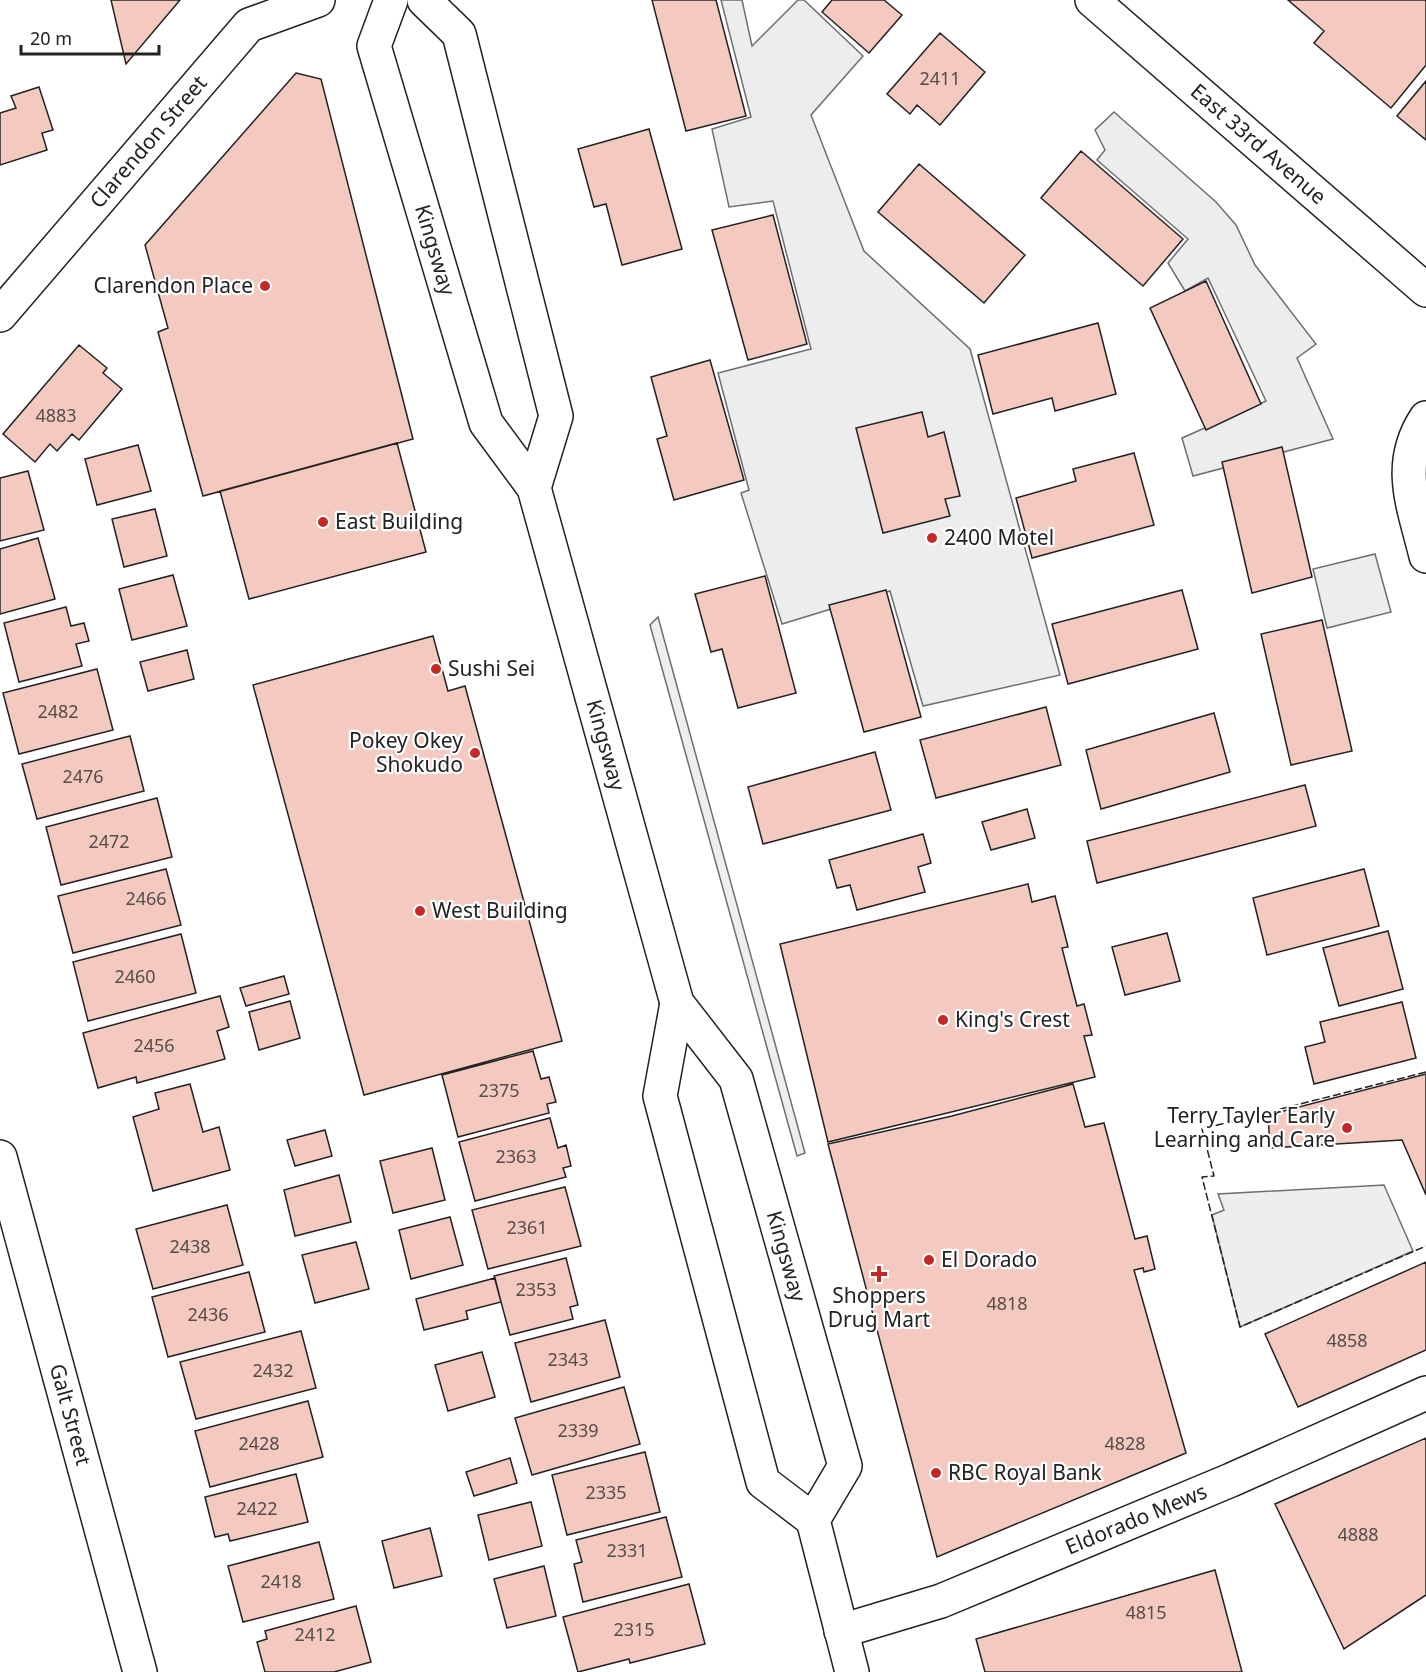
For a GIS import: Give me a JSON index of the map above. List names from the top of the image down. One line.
{"streets":{"main road":["Clarendon Street","East 33rd Avenue","Kingsway","Galt Street","Eldorado Mews"]},"places":{"other":["Clarendon Place","East Building","2400 Motel","Sushi Sei","Pokey Okey Shokudo","West Building","King's Crest","Terry Tayler Early Learning and Care","El Dorado","RBC Royal Bank"],"health":["Shoppers Drug Mart"]},"house_numbers":["2411","4883","2482","2476","2472","2466","2460","2456","2375","2363","2361","2438","2353","4818","2436","4858","2343","2432","2339","2428","4828","2335","2422","4888","2331","2418","4815","2315","2412"],"scale_bar":"20 m"}
